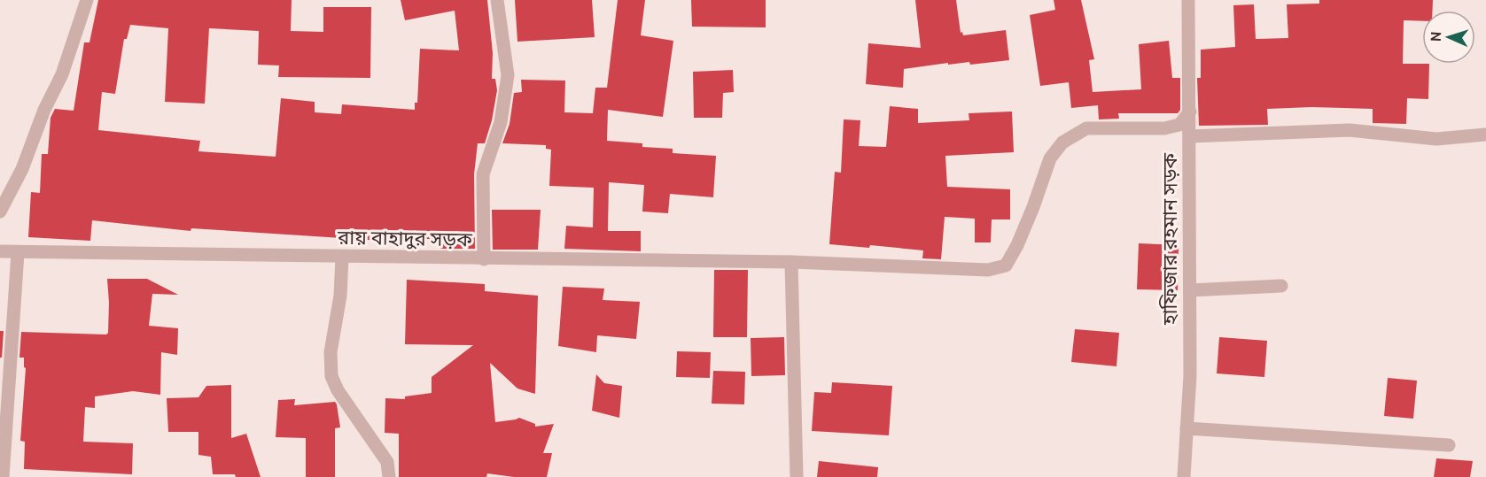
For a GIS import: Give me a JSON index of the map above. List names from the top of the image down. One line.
{"streets":{"street":["রায় বাহাদুর সড়ক","হাফিজার রহমান সড়ক"]},"crossings":[["রায় বাহাদুর সড়ক","হাফিজার রহমান সড়ক"]],"north":"left"}
